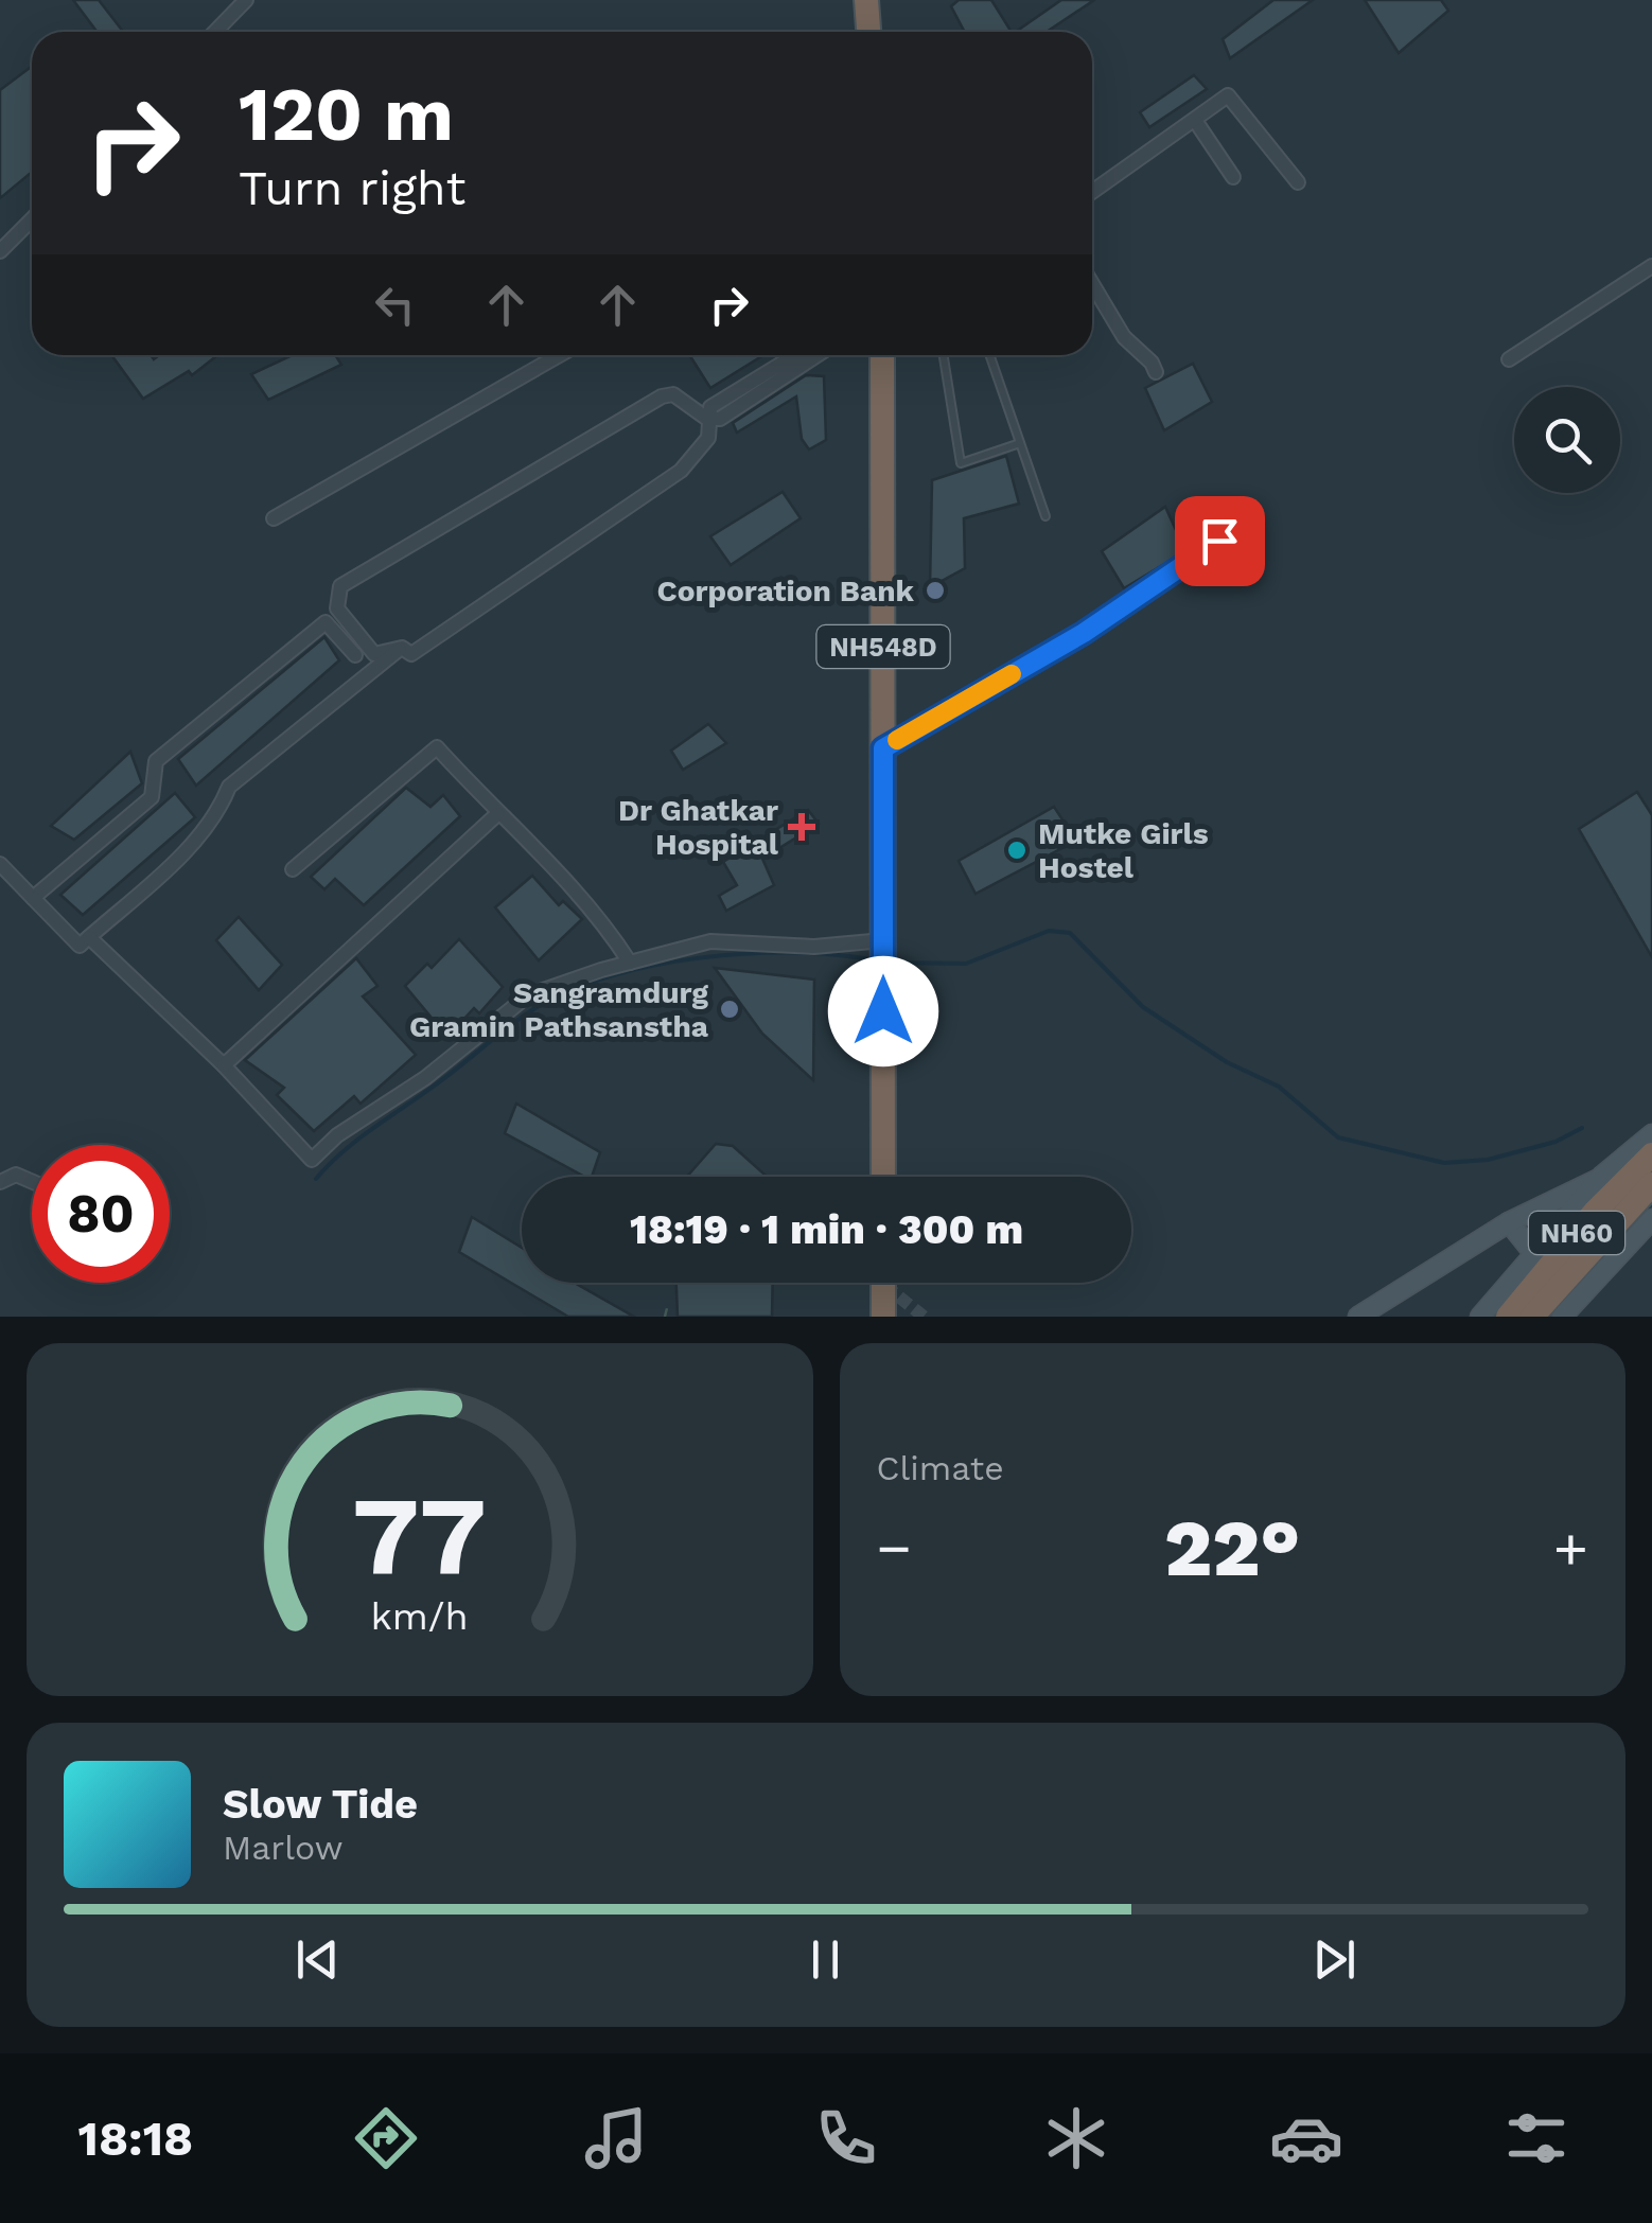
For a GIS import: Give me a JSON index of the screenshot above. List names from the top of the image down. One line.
{"streets":{"highway":["NH548D","NH60"]},"places":{"other":["Corporation Bank","Mutke Girls Hostel","Sangramdurg Gramin Pathsanstha"],"health":["Dr Ghatkar Hospital"]},"page":{"turn":["120 m","Turn right"],"limit":"80","trip":"18:19 · 1 min · 300 m","tile":"Climate","heat":["−","22°","+"],"song":["Slow Tide","Marlow"],"tabs":"18:18","gauge":["77","km/h"]}}
